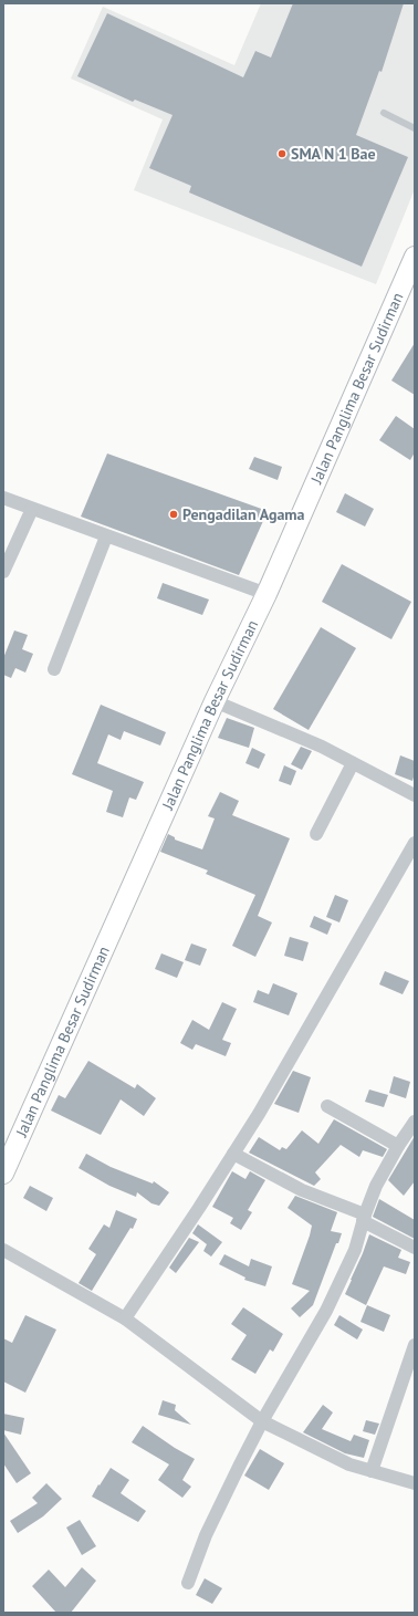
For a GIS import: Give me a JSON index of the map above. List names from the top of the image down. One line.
{"streets":{"main road":["Jalan Panglima Besar Sudirman"]},"places":["SMA N 1 Bae","Pengadilan Agama"]}
